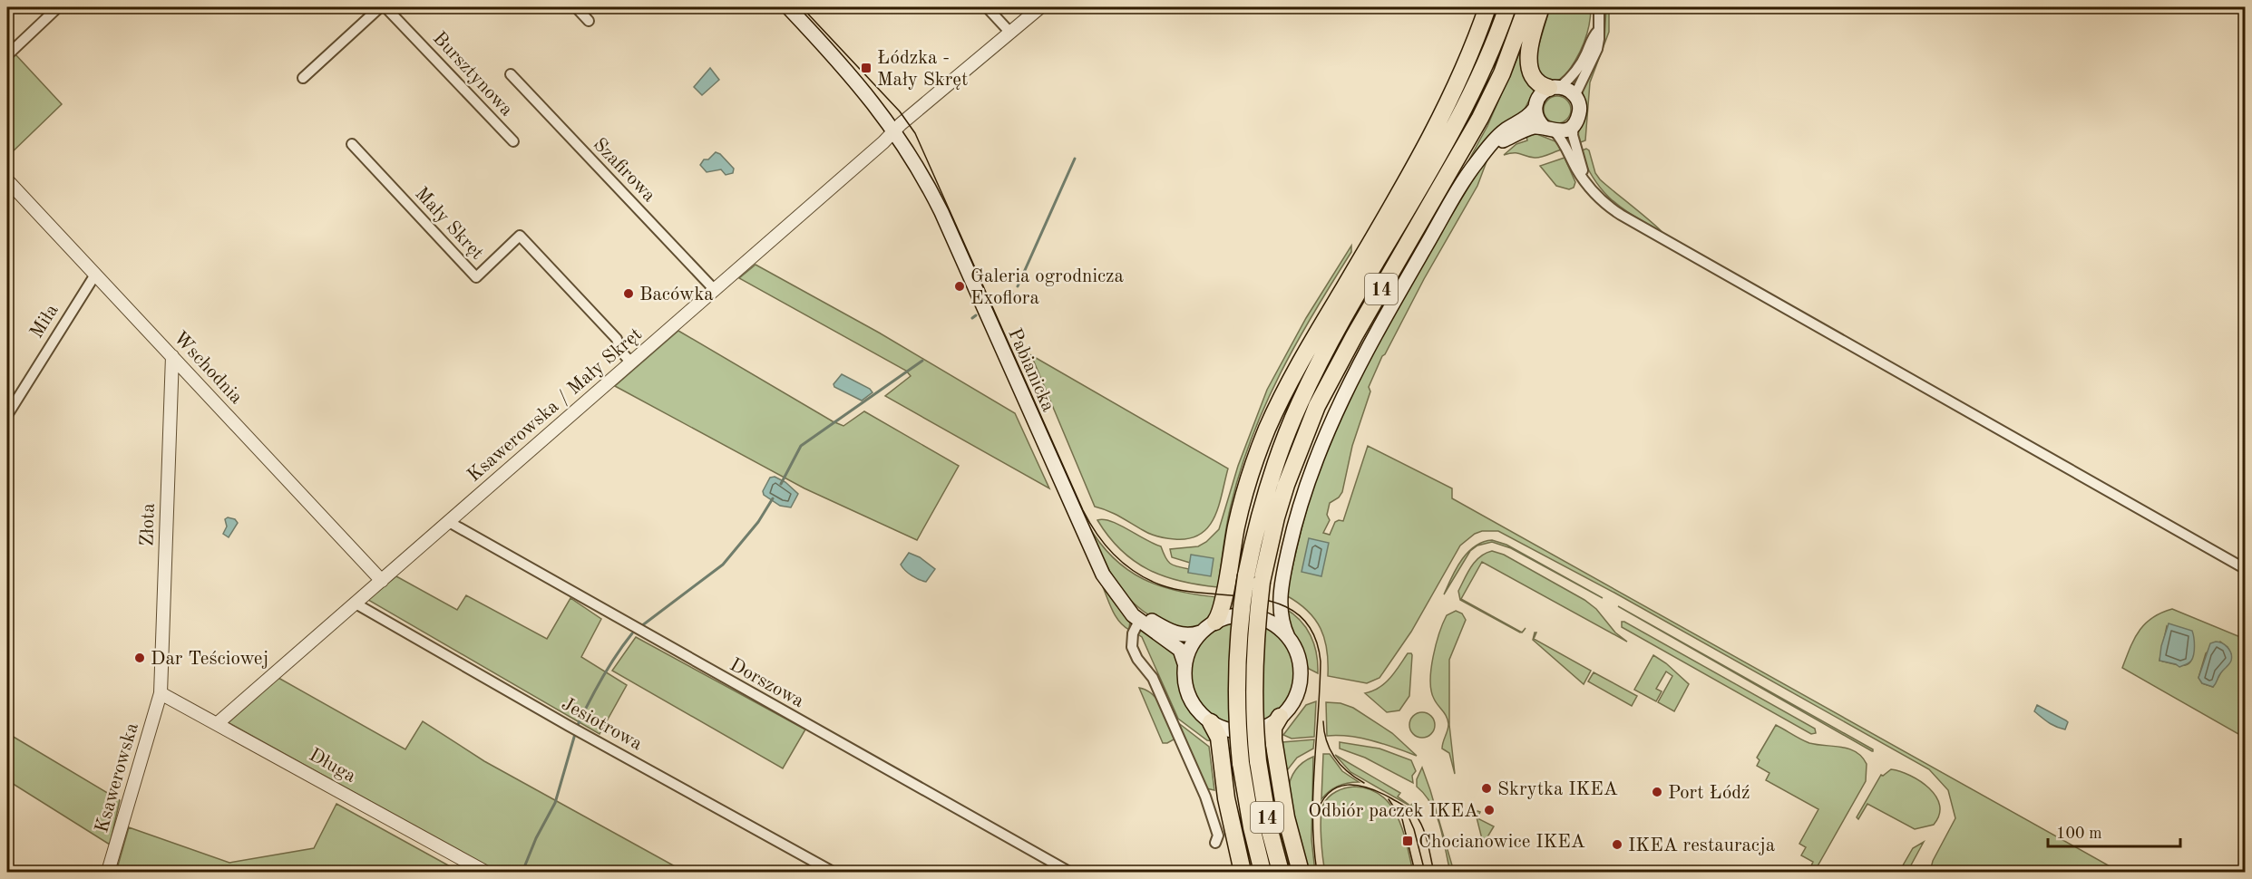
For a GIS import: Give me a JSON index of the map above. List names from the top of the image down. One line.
{"streets":{"main road":["14","Pabianicka"],"street":["Bursztynowa","Szafirowa","Mały Skręt","Miła","Wschodnia","Ksawerowska / Mały Skręt","Złota","Dorszowa","Jesiotrowa","Długa","Ksawerowska"]},"crossings":[["Szafirowa","Ksawerowska / Mały Skręt"],["Mały Skręt","Ksawerowska / Mały Skręt"],["Miła","Wschodnia"],["Wschodnia","Ksawerowska / Mały Skręt"],["Wschodnia","Złota"],["Pabianicka","Ksawerowska / Mały Skręt"],["Ksawerowska / Mały Skręt","Dorszowa"],["Ksawerowska / Mały Skręt","Jesiotrowa"],["Ksawerowska / Mały Skręt","Długa"],["Złota","Długa"],["Złota","Ksawerowska"],["Długa","Ksawerowska"]],"places":{"transit":["Łódzka - Mały Skręt","Chocianowice IKEA"],"other":["Galeria ogrodnicza Exoflora","Bacówka","Dar Teściowej","Skrytka IKEA","Port Łódź","Odbiór paczek IKEA","IKEA restauracja"]},"scale_bar":"100 m"}
